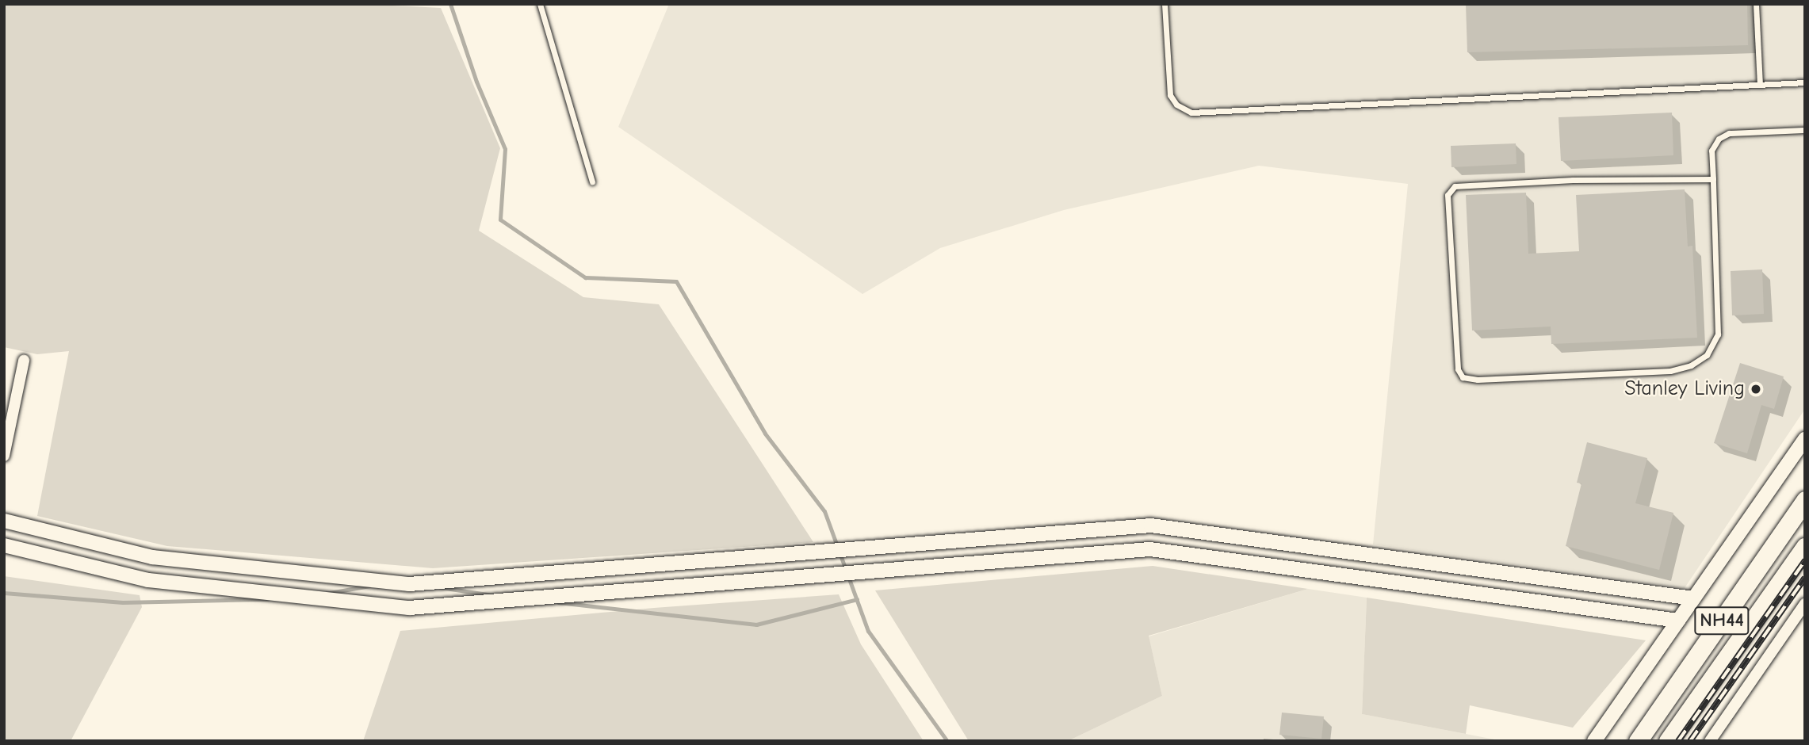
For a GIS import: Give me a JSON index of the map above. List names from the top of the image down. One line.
{"streets":{"highway":["NH44"]},"places":["Stanley Living"]}
